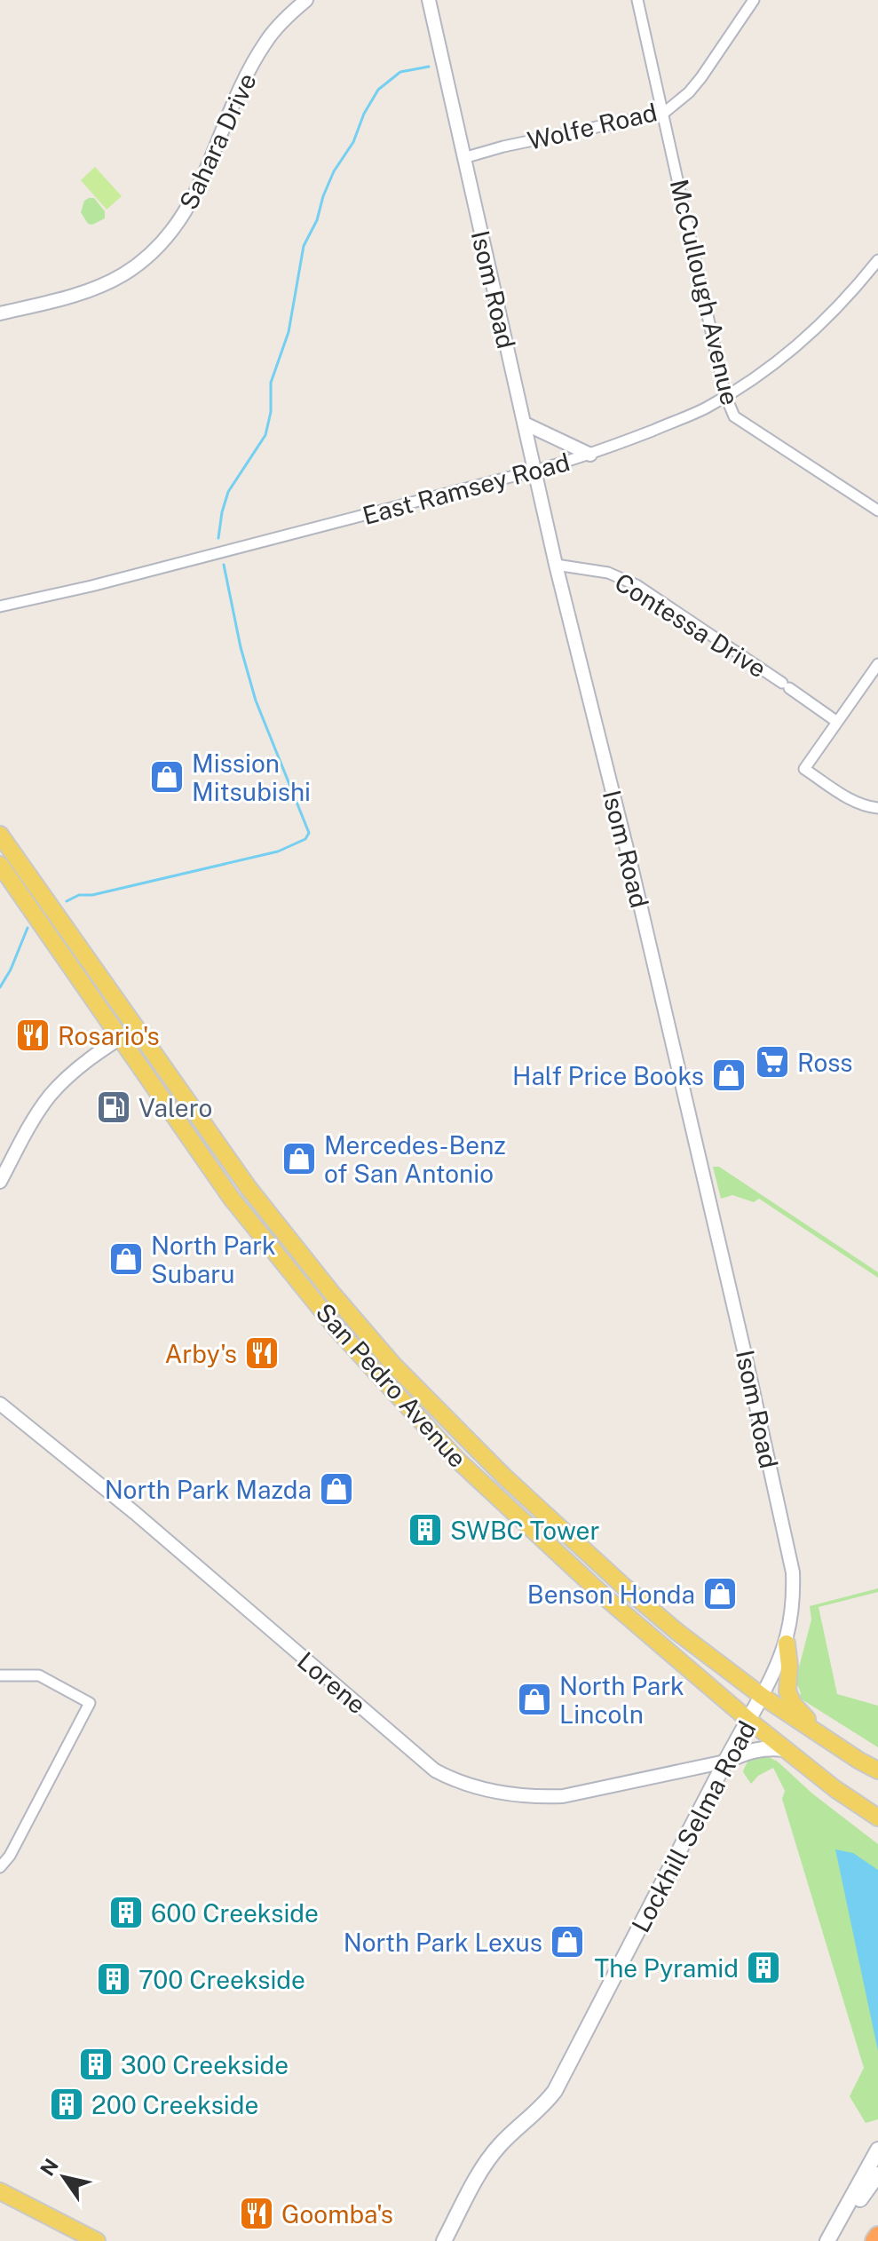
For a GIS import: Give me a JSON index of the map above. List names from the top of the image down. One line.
{"streets":{"main road":["San Pedro Avenue","Lockhill Selma Road"],"street":["Wolfe Road","Sahara Drive","Isom Road","McCullough Avenue","East Ramsey Road","Contessa Drive","Lorene"]},"crossings":[["Wolfe Road","Isom Road"],["Wolfe Road","McCullough Avenue"],["Isom Road","East Ramsey Road"],["Isom Road","Contessa Drive"],["Isom Road","San Pedro Avenue"],["Isom Road","Lockhill Selma Road"],["McCullough Avenue","East Ramsey Road"],["San Pedro Avenue","Lockhill Selma Road"],["Lorene","Lockhill Selma Road"]],"places":{"shop":["Mission Mitsubishi","Half Price Books","Mercedes-Benz of San Antonio","North Park Subaru","North Park Mazda","Benson Honda","North Park Lincoln","North Park Lexus"],"restaurant":["Rosario's","Arby's","Goomba's"],"supermarket":["Ross"],"fuel station":["Valero"],"building":["SWBC Tower","600 Creekside","The Pyramid","700 Creekside","300 Creekside","200 Creekside"]},"north":"top left"}
